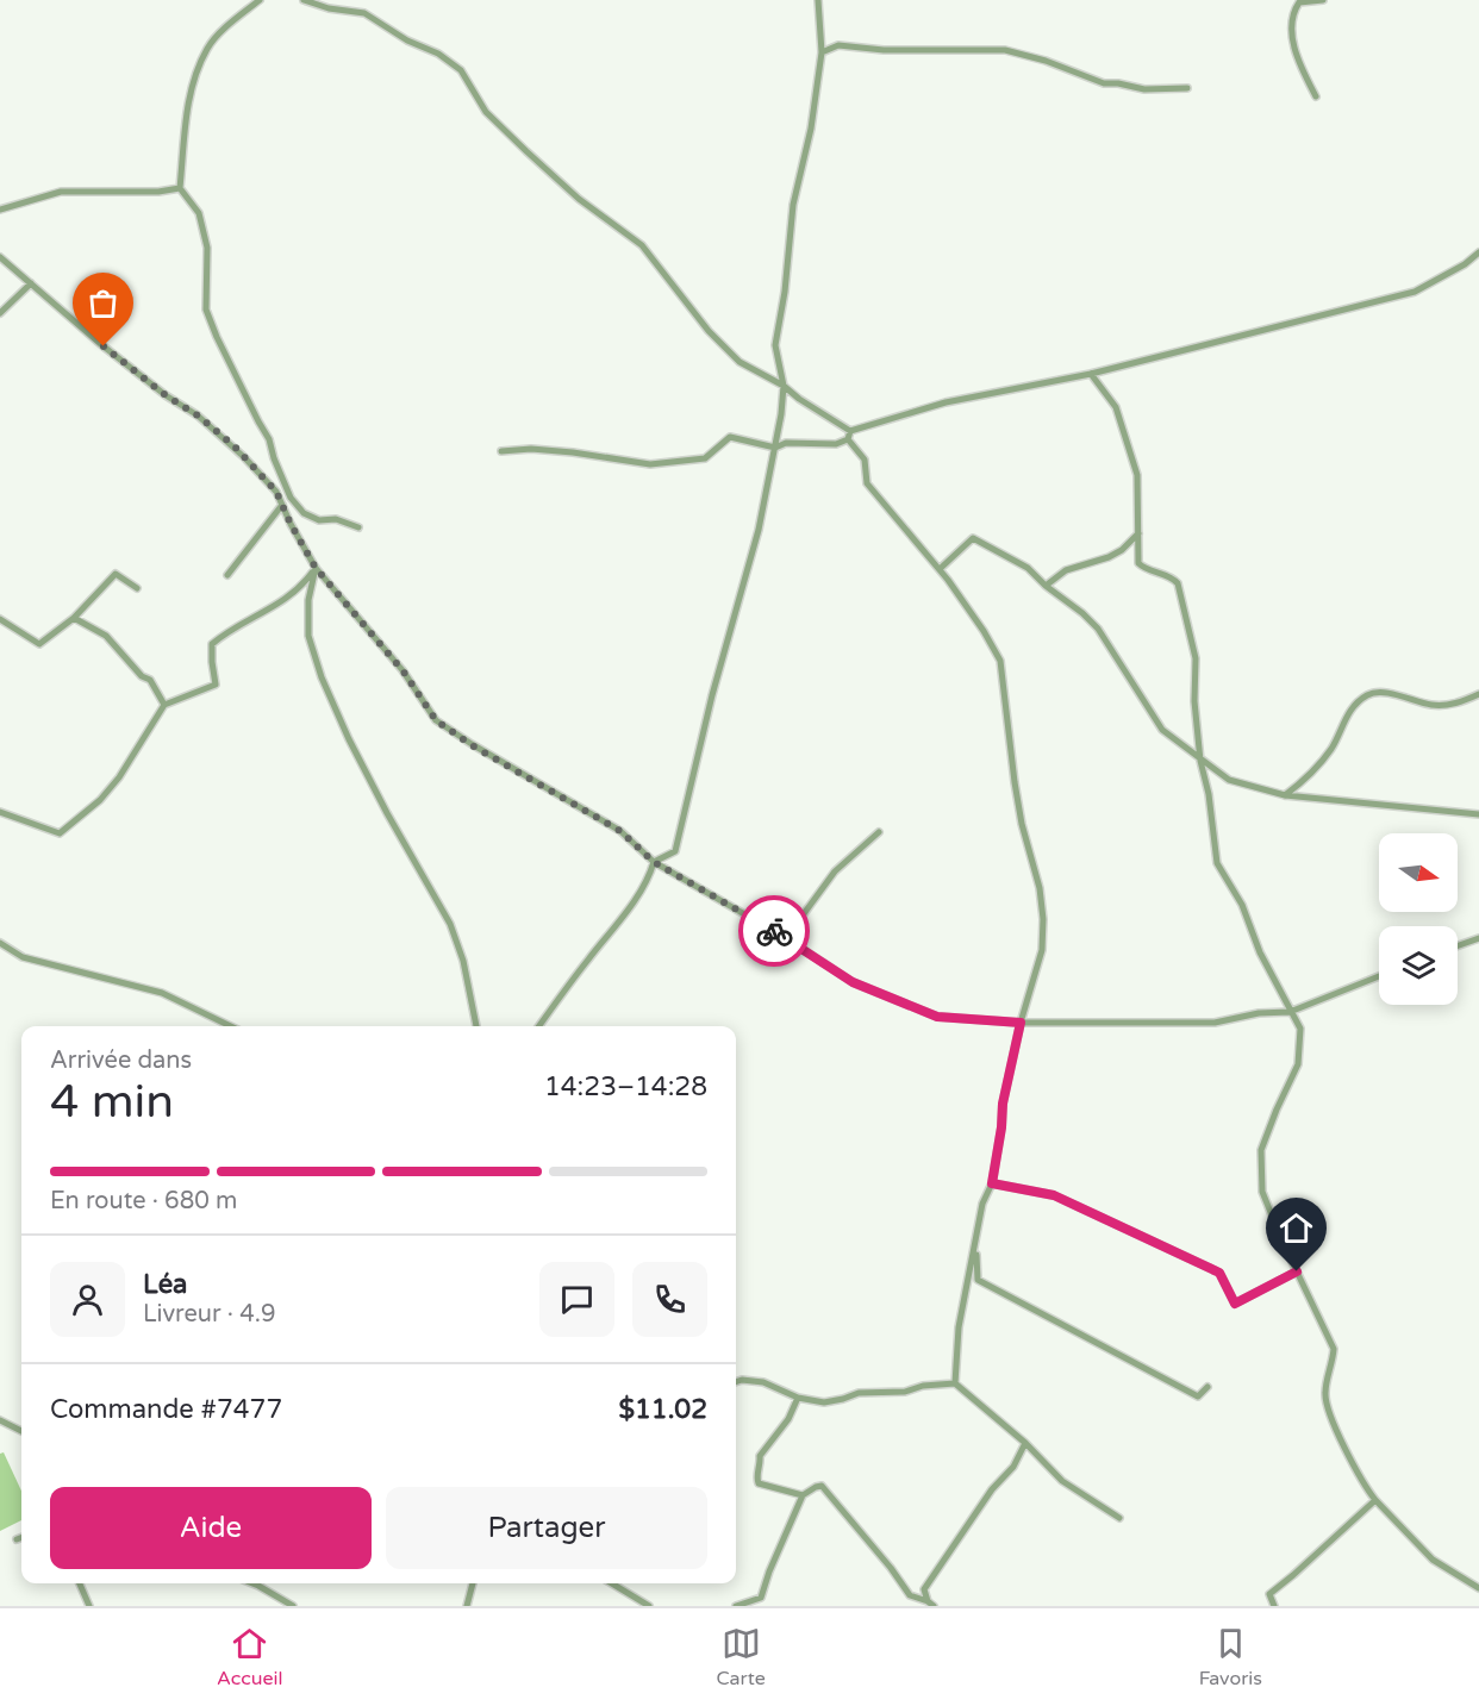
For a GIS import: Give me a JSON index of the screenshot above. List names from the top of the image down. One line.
{"north":"right","page":{"heading":["4 min","Arrivée dans","14:23–14:28"],"panel":["Léa","Livreur · 4.9","Commande #7477","$11.02"],"bar":"En route · 680 m","buttons":["Aide","Partager"],"tabs":["Accueil","Carte","Favoris"]}}
